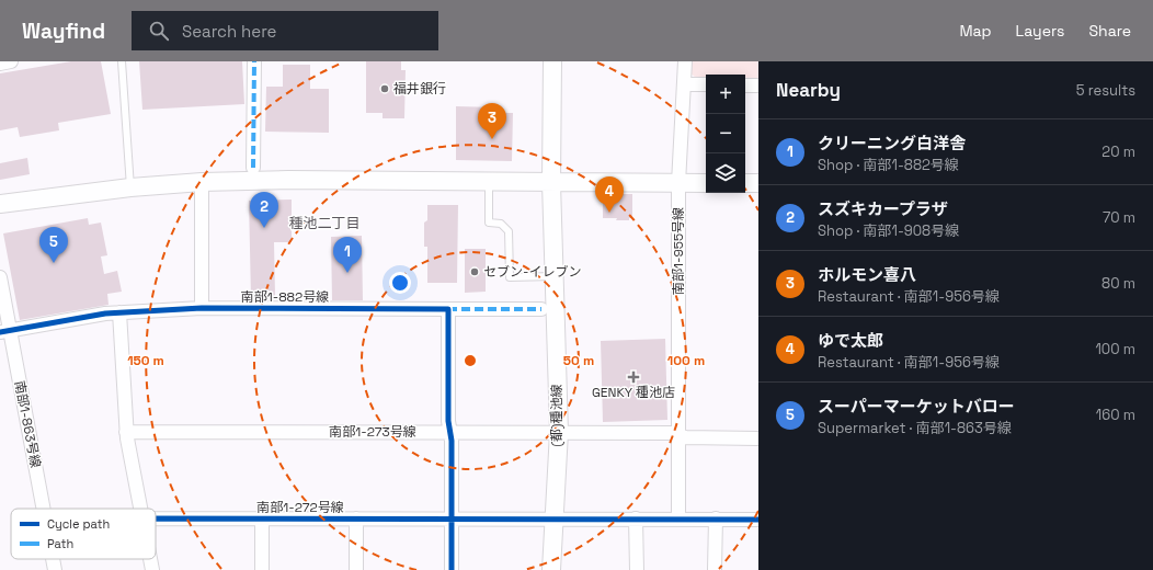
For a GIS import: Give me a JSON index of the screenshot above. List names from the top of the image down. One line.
{"streets":{"street":["南部1-955号線","南部1-882号線","(都)種池線","南部1-863号線","南部1-273号線","南部1-272号線"]},"crossings":[["南部1-955号線","南部1-273号線"],["南部1-955号線","南部1-272号線"],["南部1-882号線","南部1-863号線"],["(都)種池線","南部1-273号線"],["(都)種池線","南部1-272号線"]],"districts":["種池二丁目"],"places":{"other":["福井銀行","セブン-イレブン"],"health":["GENKY 種池店"]},"legend":["Cycle path","Path"],"page":{"header":"Wayfind","search":"Search here","nav":["Map","Layers","Share"],"heading":["Nearby","5 results"],"map_buttons":["+","−"],"pins":["3","4","2","5","1"],"list":[{"mark":"1","name":"クリーニング白洋舎","note":"Shop · 南部1-882号線","value":"20 m"},{"mark":"2","name":"スズキカープラザ","note":"Shop · 南部1-908号線","value":"70 m"},{"mark":"3","name":"ホルモン喜八","note":"Restaurant · 南部1-956号線","value":"80 m"},{"mark":"4","name":"ゆで太郎","note":"Restaurant · 南部1-956号線","value":"100 m"},{"mark":"5","name":"スーパーマーケットバロー","note":"Supermarket · 南部1-863号線","value":"160 m"}]},"rings":["50 m","100 m","150 m"]}
